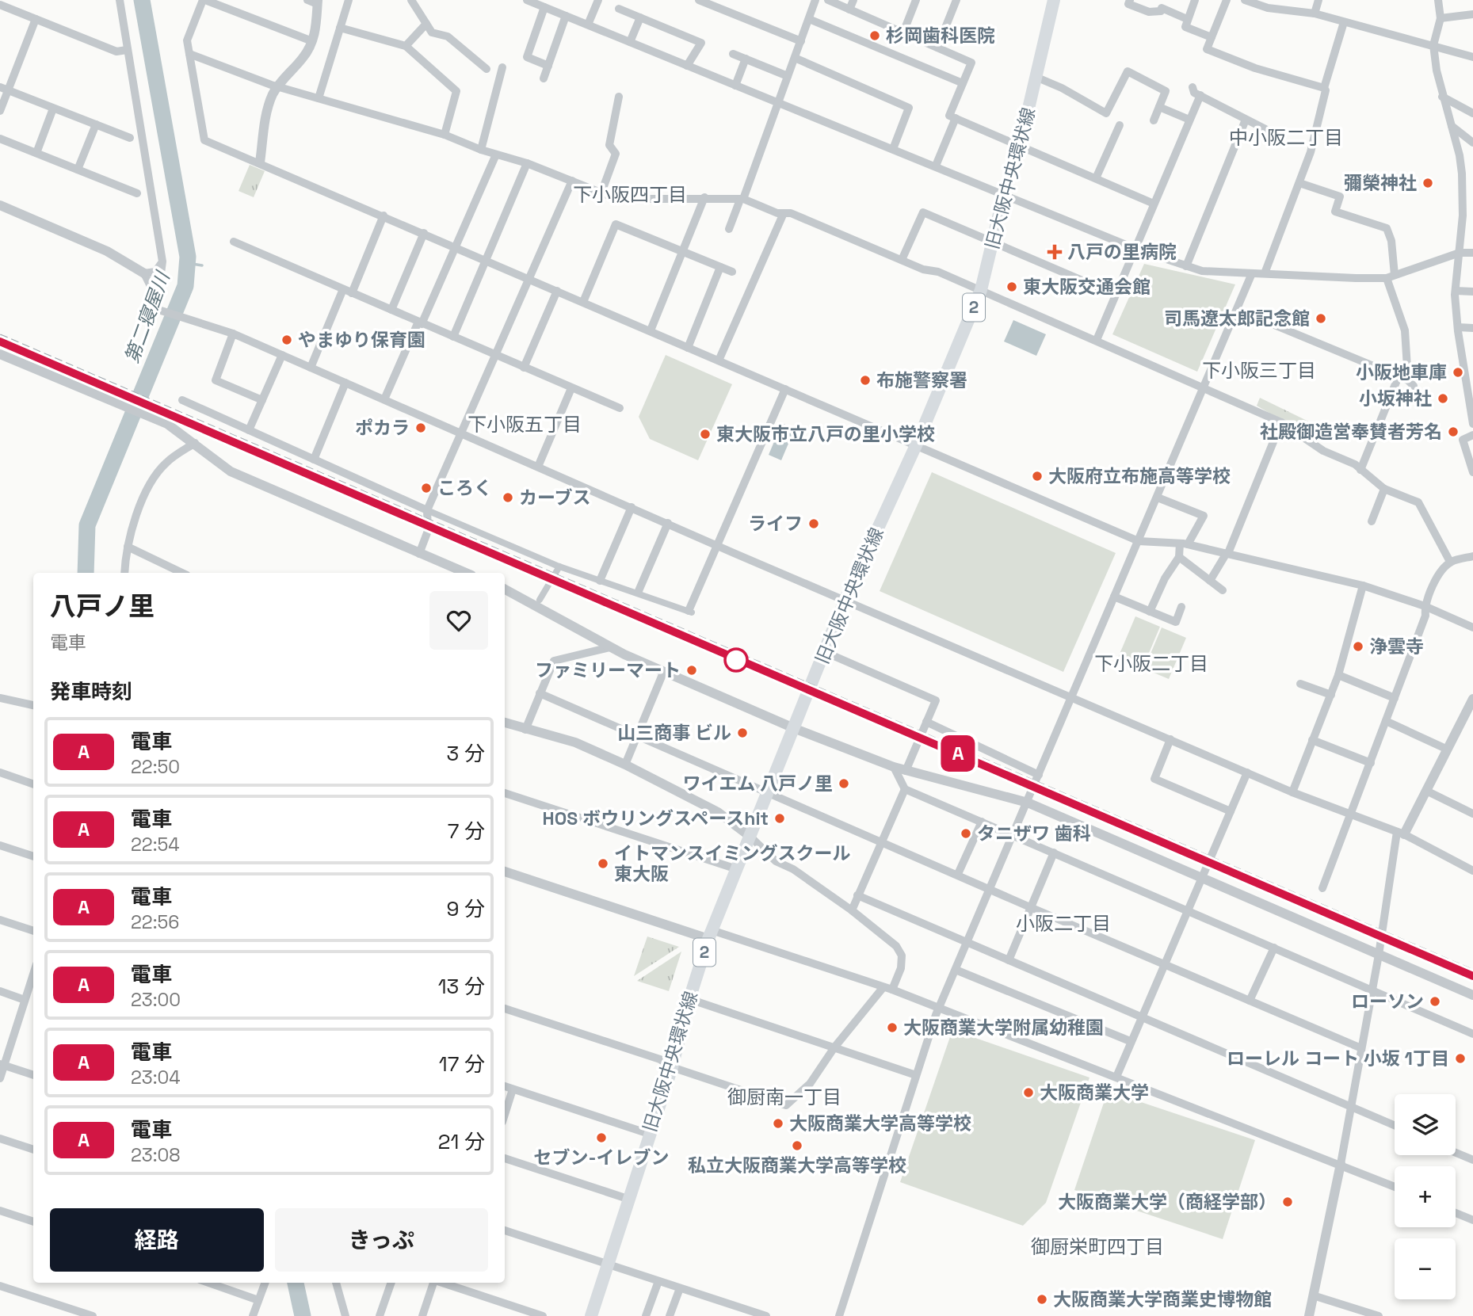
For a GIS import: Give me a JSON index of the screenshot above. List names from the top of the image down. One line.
{"streets":{"main road":["旧大阪中央環状線","2"]},"districts":["中小阪二丁目","下小阪四丁目","下小阪三丁目","下小阪五丁目","下小阪二丁目","小阪二丁目","御厨南一丁目","御厨栄町四丁目"],"water":["第二寝屋川"],"places":{"other":["杉岡歯科医院","彌榮神社","東大阪交通会館","司馬遼太郎記念館","やまゆり保育園","小阪地車庫","布施警察署","小坂神社","ポカラ","社殿御造営奉賛者芳名","東大阪市立八戸の里小学校","大阪府立布施高等学校","ころく","カーブス","ライフ","浄雲寺","ファミリーマート","山三商事 ビル","ワイエム 八戸ノ里","HOS ボウリングスペースhit","タニザワ 歯科","イトマンスイミングスクール 東大阪","ローソン","大阪商業大学附属幼稚園","ローレル コート 小坂 1丁目","大阪商業大学","大阪商業大学高等学校","セブン-イレブン","私立大阪商業大学高等学校","大阪商業大学（商経学部）","大阪商業大学商業史博物館"],"health":["八戸の里病院"]},"page":{"on_map":"A","heading":[["八戸ノ里","電車"],"発車時刻"],"list":[{"mark":"A","name":"電車","note":"22:50","value":"3 分"},{"mark":"A","name":"電車","note":"22:54","value":"7 分"},{"mark":"A","name":"電車","note":"22:56","value":"9 分"},{"mark":"A","name":"電車","note":"23:00","value":"13 分"},{"mark":"A","name":"電車","note":"23:04","value":"17 分"},{"mark":"A","name":"電車","note":"23:08","value":"21 分"}],"map_buttons":["+","−"],"buttons":["経路","きっぷ"]}}
